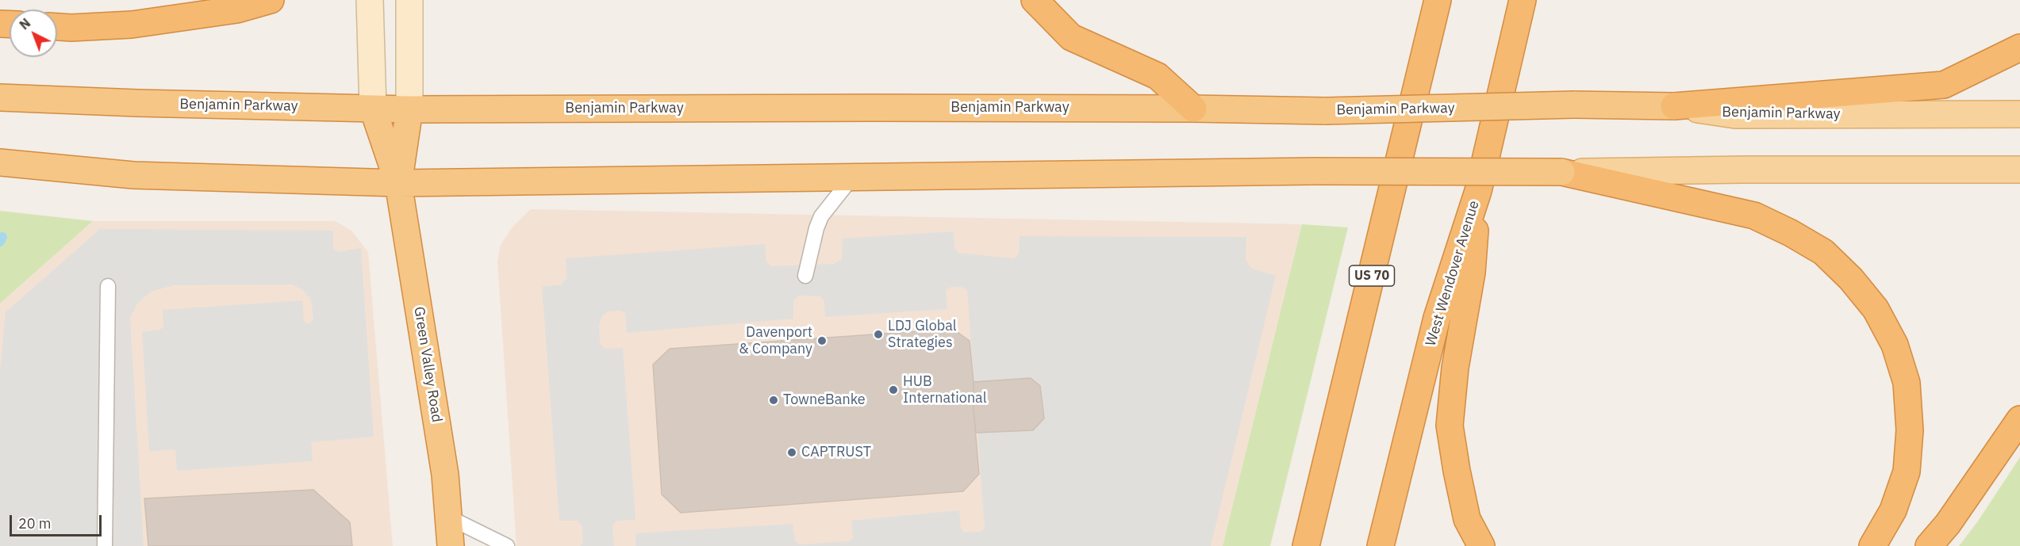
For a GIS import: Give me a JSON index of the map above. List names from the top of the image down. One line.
{"streets":{"highway":["Benjamin Parkway","West Wendover Avenue","US 70","Green Valley Road"]},"crossings":[["Benjamin Parkway","Green Valley Road"]],"places":["LDJ Global Strategies","Davenport & Company","HUB International","TowneBanke","CAPTRUST"],"scale_bar":"20 m","north":"top left"}
